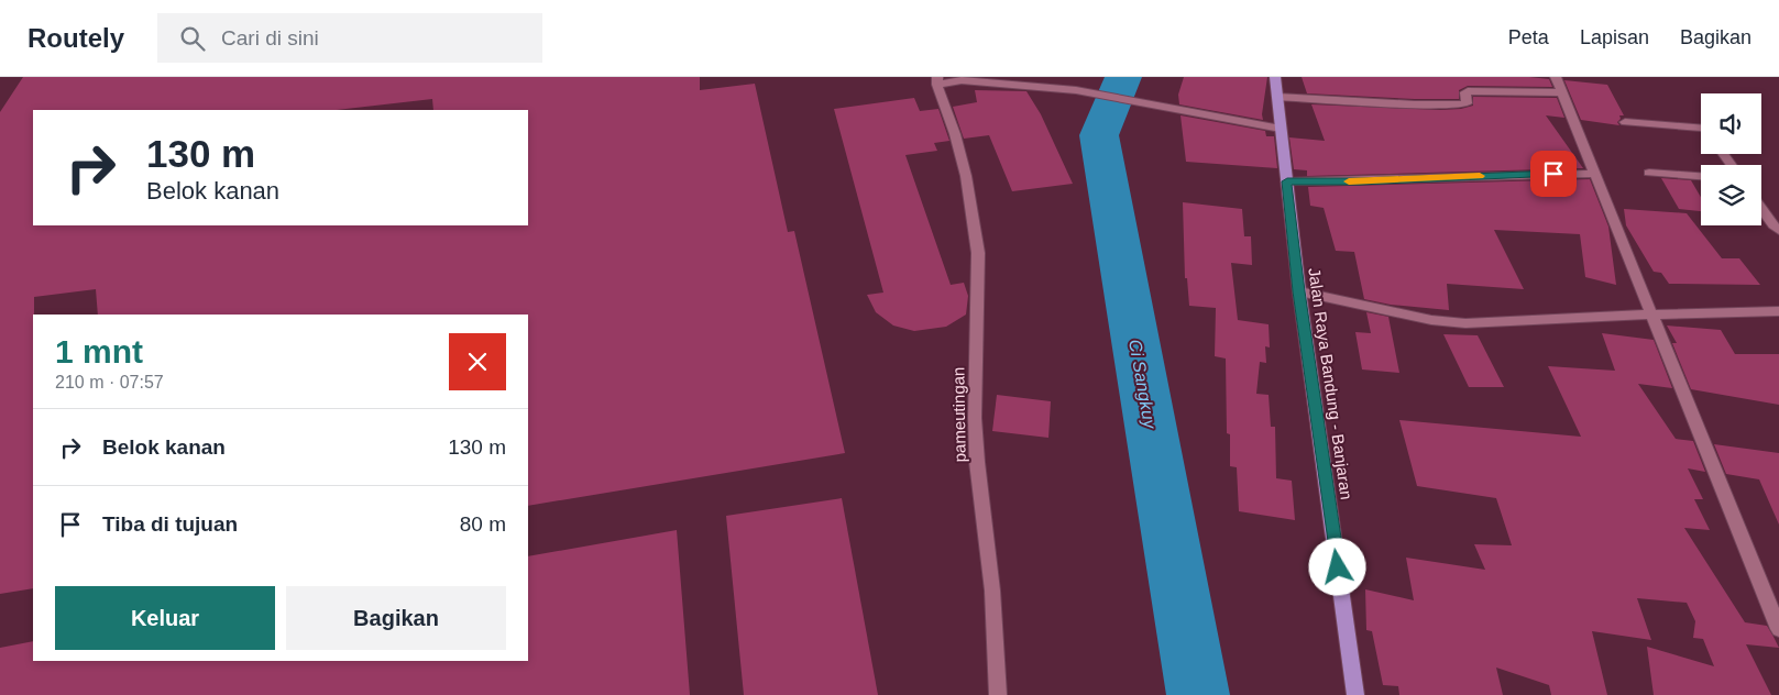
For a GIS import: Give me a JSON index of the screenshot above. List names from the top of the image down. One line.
{"streets":{"main road":["Jalan Raya Bandung - Banjaran"],"street":["pameutingan"]},"water":["Ci Sangkuy"],"page":{"header":"Routely","search":"Cari di sini","nav":["Peta","Lapisan","Bagikan"],"turn":["130 m","Belok kanan"],"heading":["1 mnt","210 m · 07:57"],"list":[{"name":"Belok kanan","value":"130 m"},{"name":"Tiba di tujuan","value":"80 m"}],"buttons":["Keluar","Bagikan"]}}
